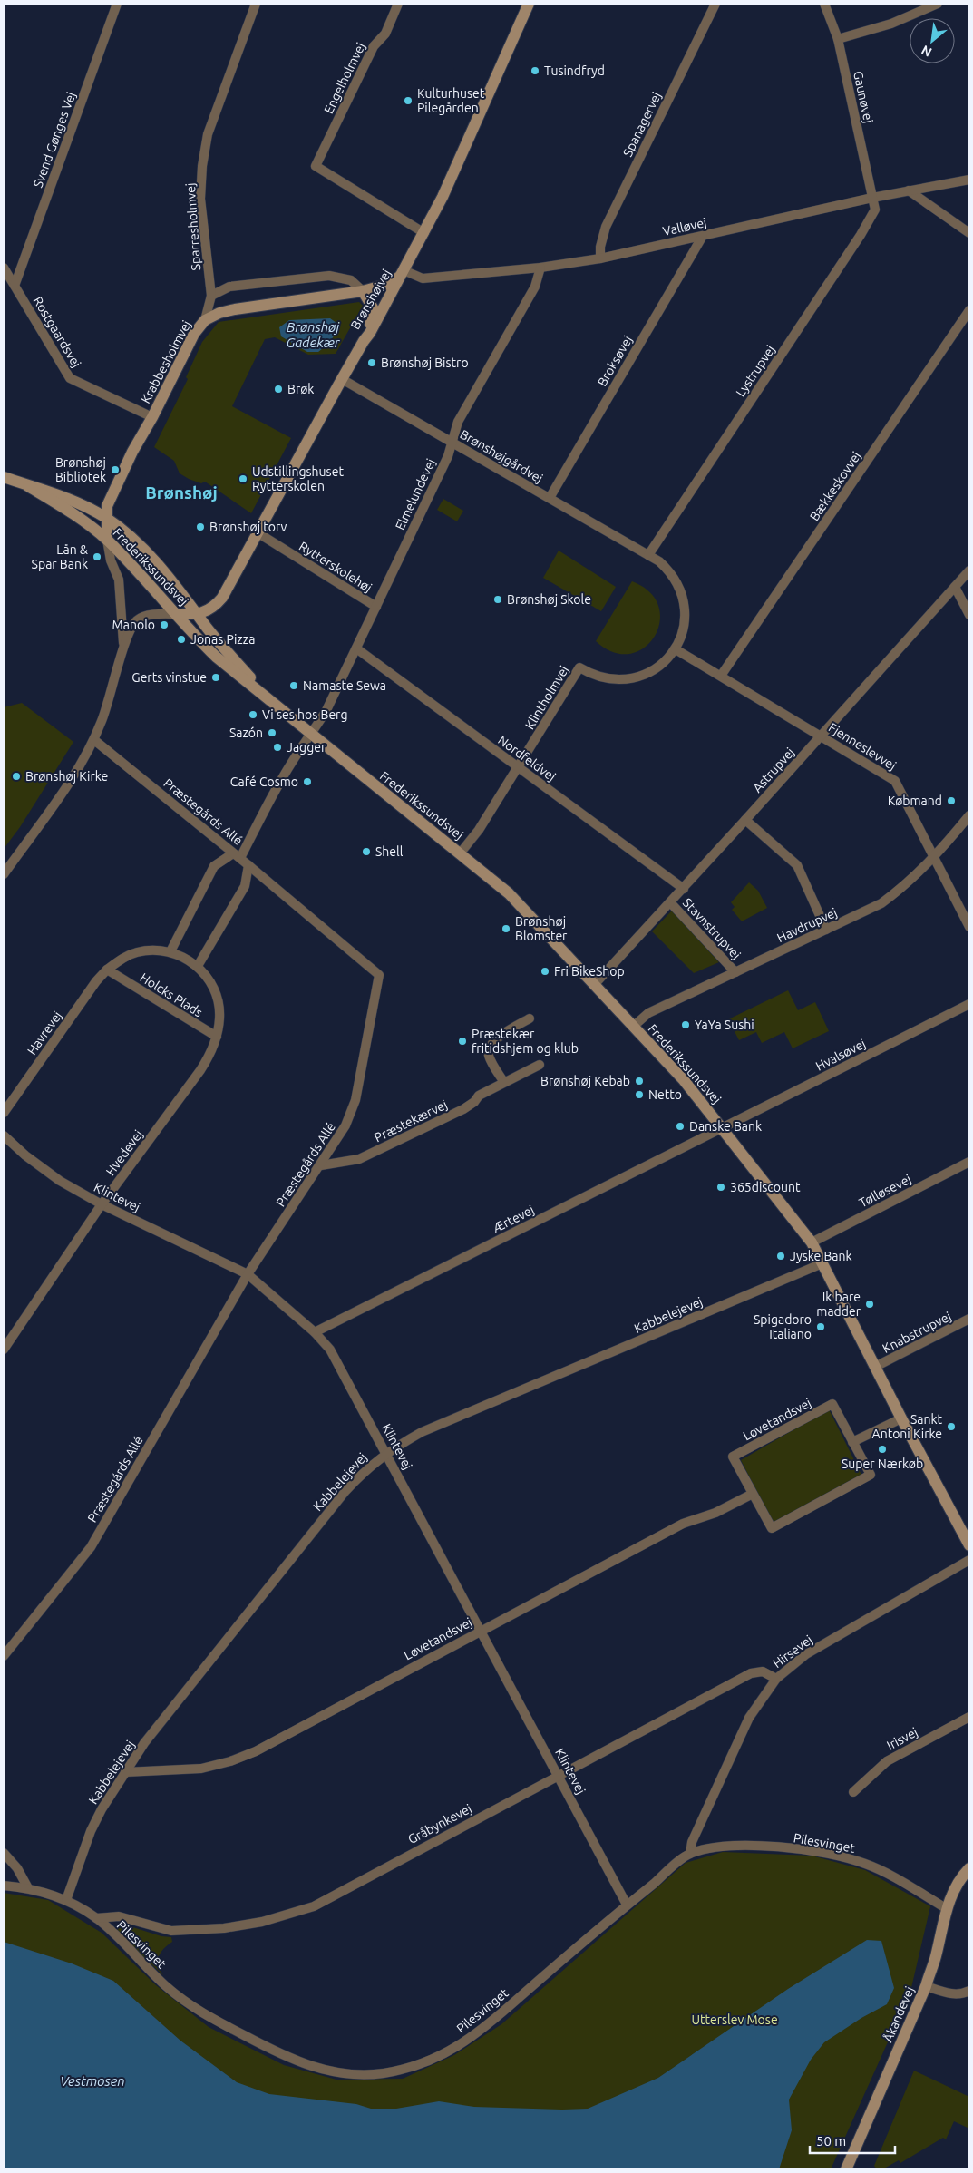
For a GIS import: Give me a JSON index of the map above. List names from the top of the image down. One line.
{"streets":{"main road":["Brønshøjvej","Krabbesholmvej","Frederikssundsvej","Åkandevej"],"street":["Engelholmvej","Gaunøvej","Spanagervej","Svend Gønges Vej","Sparresholmvej","Valløvej","Rostgaardsvej","Broksøvej","Lystrupvej","Brønshøjgårdvej","Bækkeskovvej","Elmelundevej","Rytterskolehøj","Klintholmvej","Fjenneslevvej","Nordfeldvej","Astrupvej","Præstegårds Allé","Havdrupvej","Stavnstrupvej","Holcks Plads","Havrevej","Hvalsøvej","Præstekærvej","Hvedevej","Tølløsevej","Klintevej","Ærtevej","Kabbelejevej","Knabstrupvej","Løvetandsvej","Hirsevej","Irisvej","Gråbynkevej","Pilesvinget"]},"crossings":[["Engelholmvej","Brønshøjvej"],["Gaunøvej","Valløvej"],["Gaunøvej","Lystrupvej"],["Spanagervej","Valløvej"],["Svend Gønges Vej","Rostgaardsvej"],["Sparresholmvej","Krabbesholmvej"],["Valløvej","Brønshøjvej"],["Valløvej","Broksøvej"],["Valløvej","Krabbesholmvej"],["Valløvej","Lystrupvej"],["Valløvej","Elmelundevej"],["Brønshøjvej","Krabbesholmvej"],["Brønshøjvej","Brønshøjgårdvej"],["Brønshøjvej","Frederikssundsvej"],["Brønshøjvej","Rytterskolehøj"],["Rostgaardsvej","Krabbesholmvej"],["Broksøvej","Brønshøjgårdvej"],["Krabbesholmvej","Frederikssundsvej"],["Lystrupvej","Brønshøjgårdvej"],["Brønshøjgårdvej","Elmelundevej"],["Brønshøjgårdvej","Klintholmvej"],["Brønshøjgårdvej","Fjenneslevvej"],["Bækkeskovvej","Fjenneslevvej"],["Elmelundevej","Frederikssundsvej"],["Elmelundevej","Rytterskolehøj"],["Elmelundevej","Nordfeldvej"],["Frederikssundsvej","Klintholmvej"],["Frederikssundsvej","Astrupvej"],["Frederikssundsvej","Havdrupvej"],["Frederikssundsvej","Hvalsøvej"],["Frederikssundsvej","Tølløsevej"],["Frederikssundsvej","Ærtevej"],["Frederikssundsvej","Kabbelejevej"],["Frederikssundsvej","Knabstrupvej"],["Klintholmvej","Fjenneslevvej"],["Klintholmvej","Nordfeldvej"],["Fjenneslevvej","Astrupvej"],["Fjenneslevvej","Havdrupvej"],["Nordfeldvej","Astrupvej"],["Astrupvej","Stavnstrupvej"],["Præstegårds Allé","Præstekærvej"],["Præstegårds Allé","Klintevej"],["Havdrupvej","Stavnstrupvej"],["Holcks Plads","Havrevej"],["Holcks Plads","Hvedevej"],["Hvalsøvej","Ærtevej"],["Hvedevej","Klintevej"],["Klintevej","Ærtevej"],["Klintevej","Kabbelejevej"],["Klintevej","Løvetandsvej"],["Klintevej","Gråbynkevej"],["Klintevej","Pilesvinget"],["Kabbelejevej","Løvetandsvej"],["Kabbelejevej","Pilesvinget"],["Hirsevej","Gråbynkevej"],["Hirsevej","Pilesvinget"],["Gråbynkevej","Pilesvinget"],["Pilesvinget","Åkandevej"]],"districts":["Brønshøj"],"water":["Brønshøj Gadekær","Vestmosen"],"parks":["Utterslev Mose"],"places":["Tusindfryd","Kulturhuset Pilegården","Brønshøj Bistro","Brøk","Brønshøj Bibliotek","Udstillingshuset Rytterskolen","Brønshøj torv","Lån & Spar Bank","Brønshøj Skole","Manolo","Jonas Pizza","Gerts vinstue","Namaste Sewa","Vi ses hos Berg","Sazón","Jagger","Brønshøj Kirke","Café Cosmo","Købmand","Shell","Brønshøj Blomster","Fri BikeShop","YaYa Sushi","Præstekær fritidshjem og klub","Brønshøj Kebab","Netto","Danske Bank","365discount","Jyske Bank","Ik bare madder","Spigadoro Italiano","Sankt Antoni Kirke","Super Nærkøb"],"scale_bar":"50 m","north":"bottom left"}
